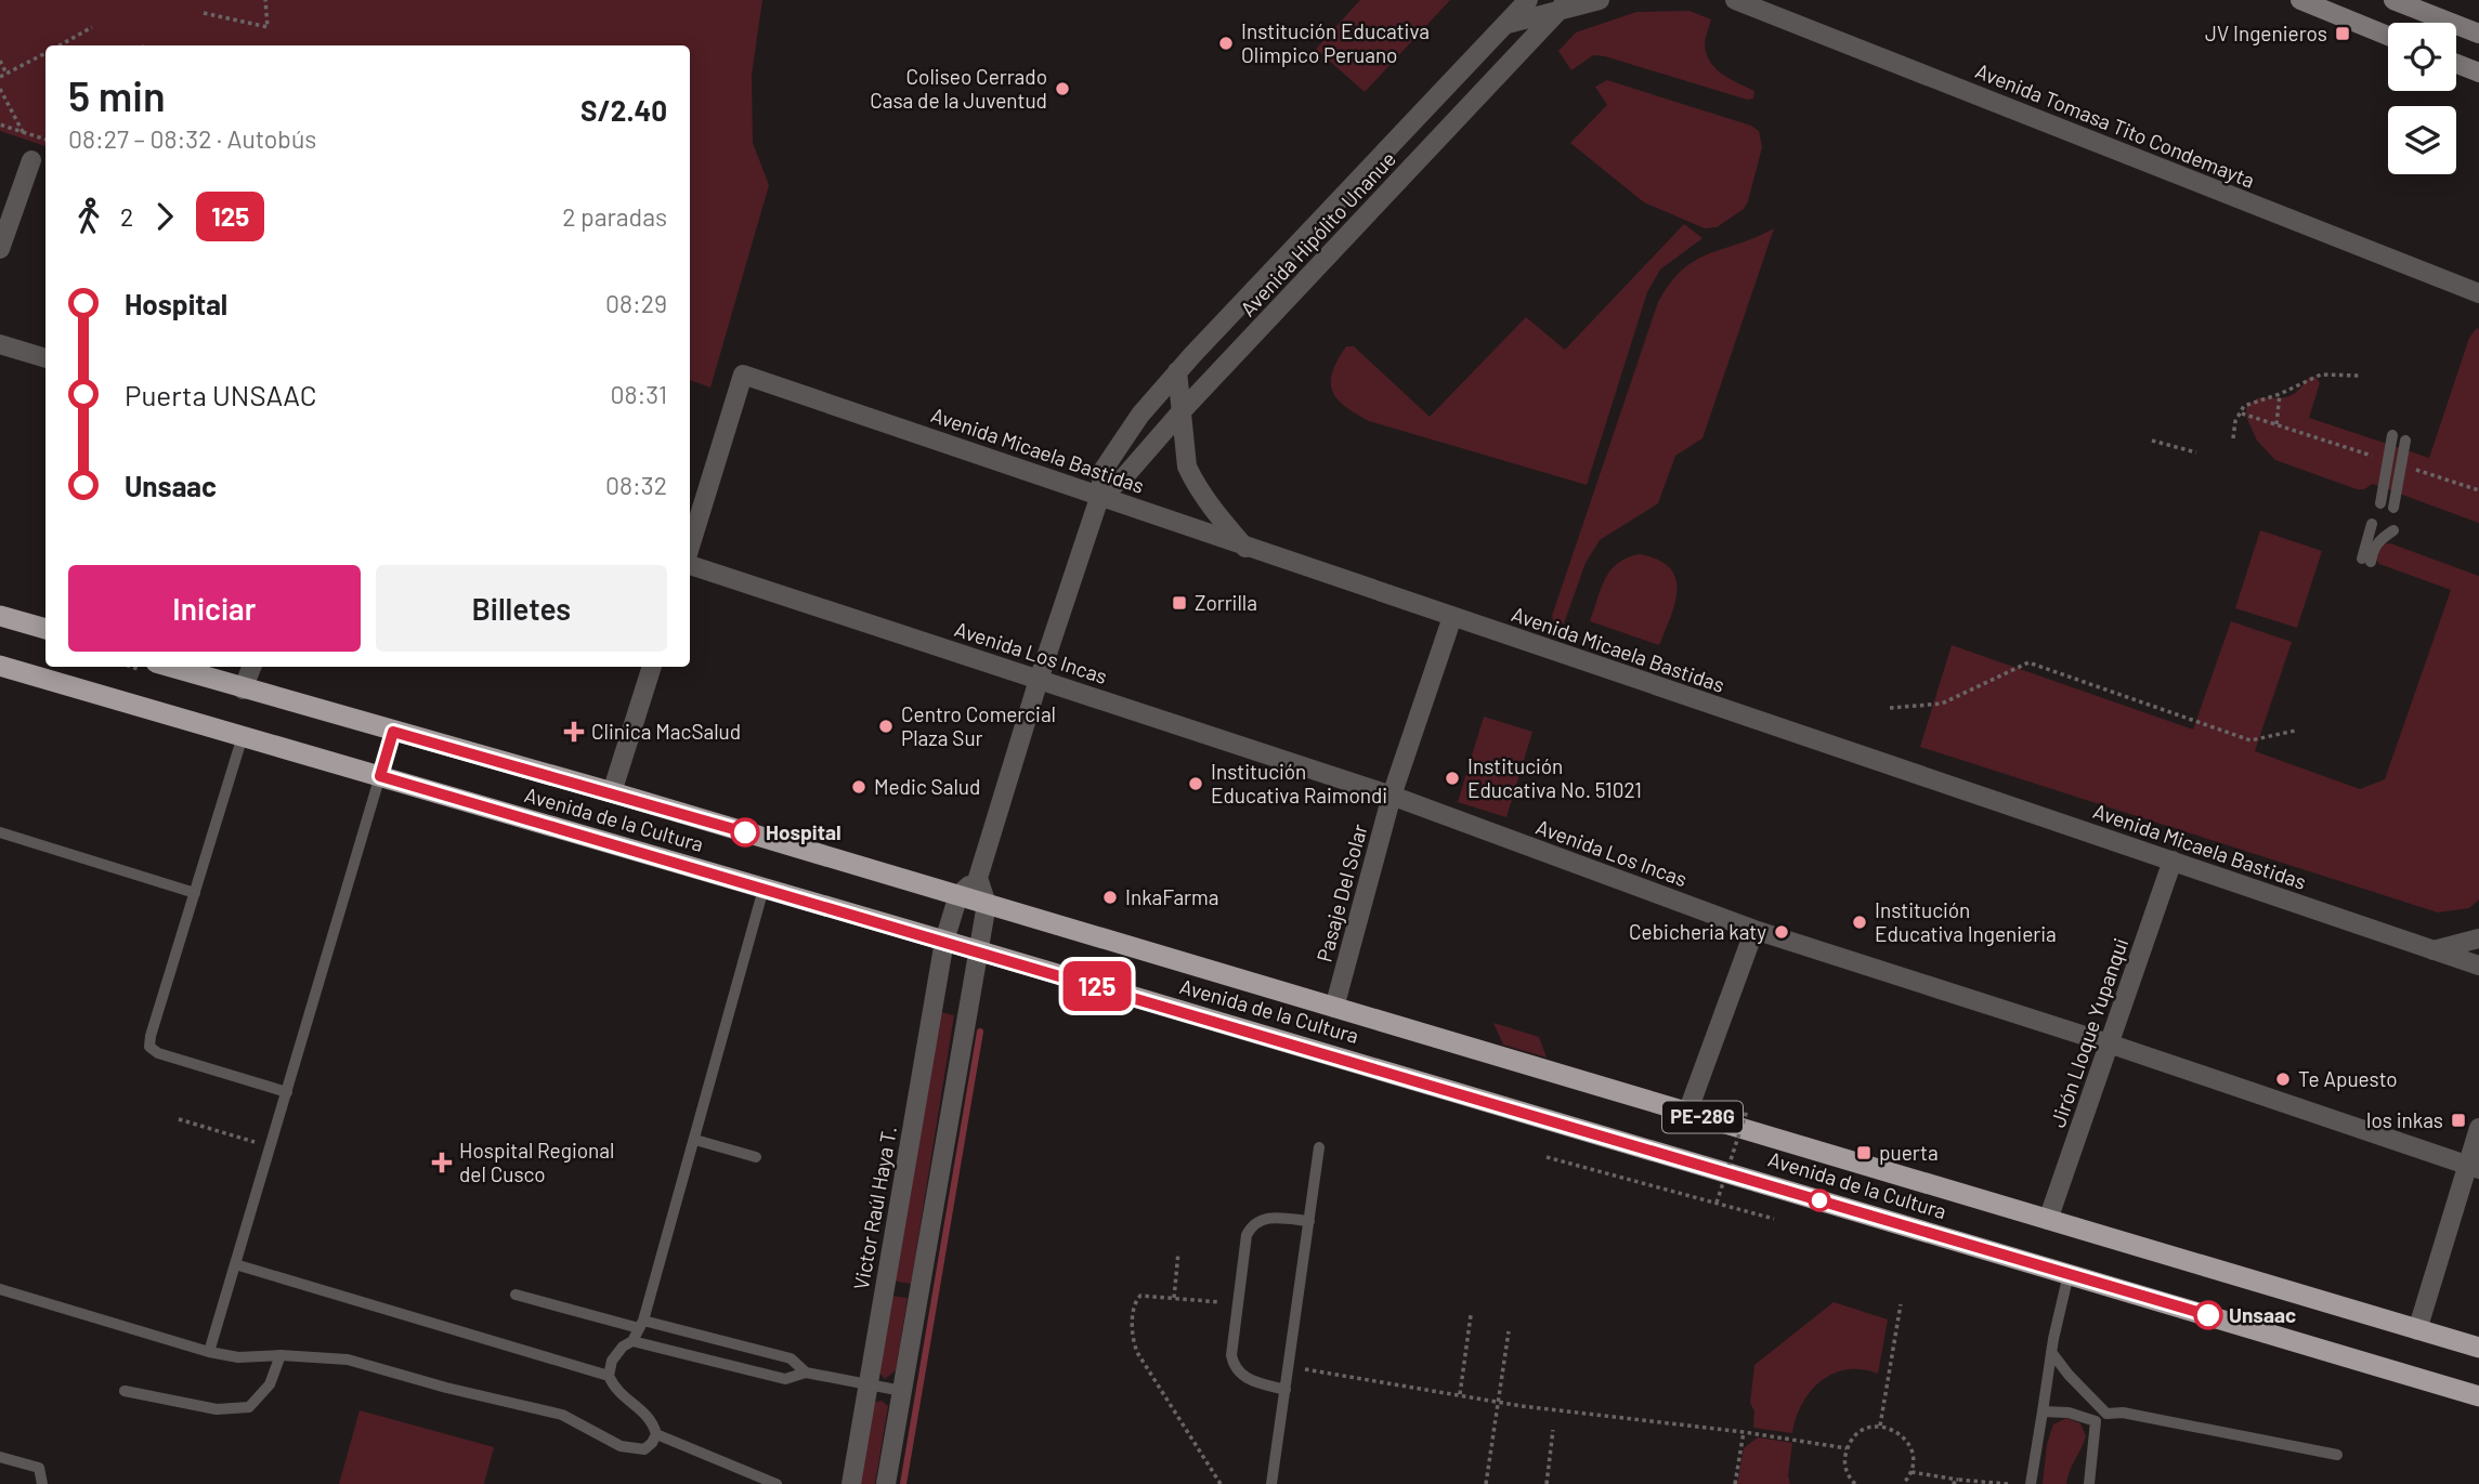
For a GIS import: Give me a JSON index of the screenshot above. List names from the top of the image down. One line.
{"streets":{"highway":["Avenida de la Cultura","PE-28G"],"street":["Avenida Tomasa Tito Condemayta","Avenida Hipólito Unanue","Avenida Micaela Bastidas","Avenida Los Incas","Pasaje Del Solar","Jirón Lloque Yupanqui","Victor Raúl Haya T."]},"crossings":[["Avenida Hipólito Unanue","Avenida Micaela Bastidas"],["Avenida Hipólito Unanue","Avenida Los Incas"],["Avenida Micaela Bastidas","Pasaje Del Solar"],["Avenida Micaela Bastidas","Jirón Lloque Yupanqui"],["Avenida Los Incas","Pasaje Del Solar"],["Avenida Los Incas","Jirón Lloque Yupanqui"],["Avenida de la Cultura","Pasaje Del Solar"],["Avenida de la Cultura","Jirón Lloque Yupanqui"],["Avenida de la Cultura","Victor Raúl Haya T."]],"places":{"transit":["JV Ingenieros","Zorrilla","los inkas","puerta"],"other":["Institución Educativa Olimpico Peruano","Coliseo Cerrado Casa de la Juventud","Centro Comercial Plaza Sur","Institución Educativa No. 51021","Institución Educativa Raimondi","Medic Salud","Hospital","InkaFarma","Institución Educativa Ingenieria","Cebicheria katy","Te Apuesto","Unsaac"],"health":["Clinica MacSalud","Hospital Regional del Cusco"]},"lines":["bus line 125"],"page":{"on_map":"125","heading":["5 min","08:27 – 08:32 · Autobús","S/2.40"],"legs":["2","125","2 paradas"],"list":[{"name":"Hospital","value":"08:29"},{"name":"Puerta UNSAAC","value":"08:31"},{"name":"Unsaac","value":"08:32"}],"buttons":["Iniciar","Billetes"]}}
